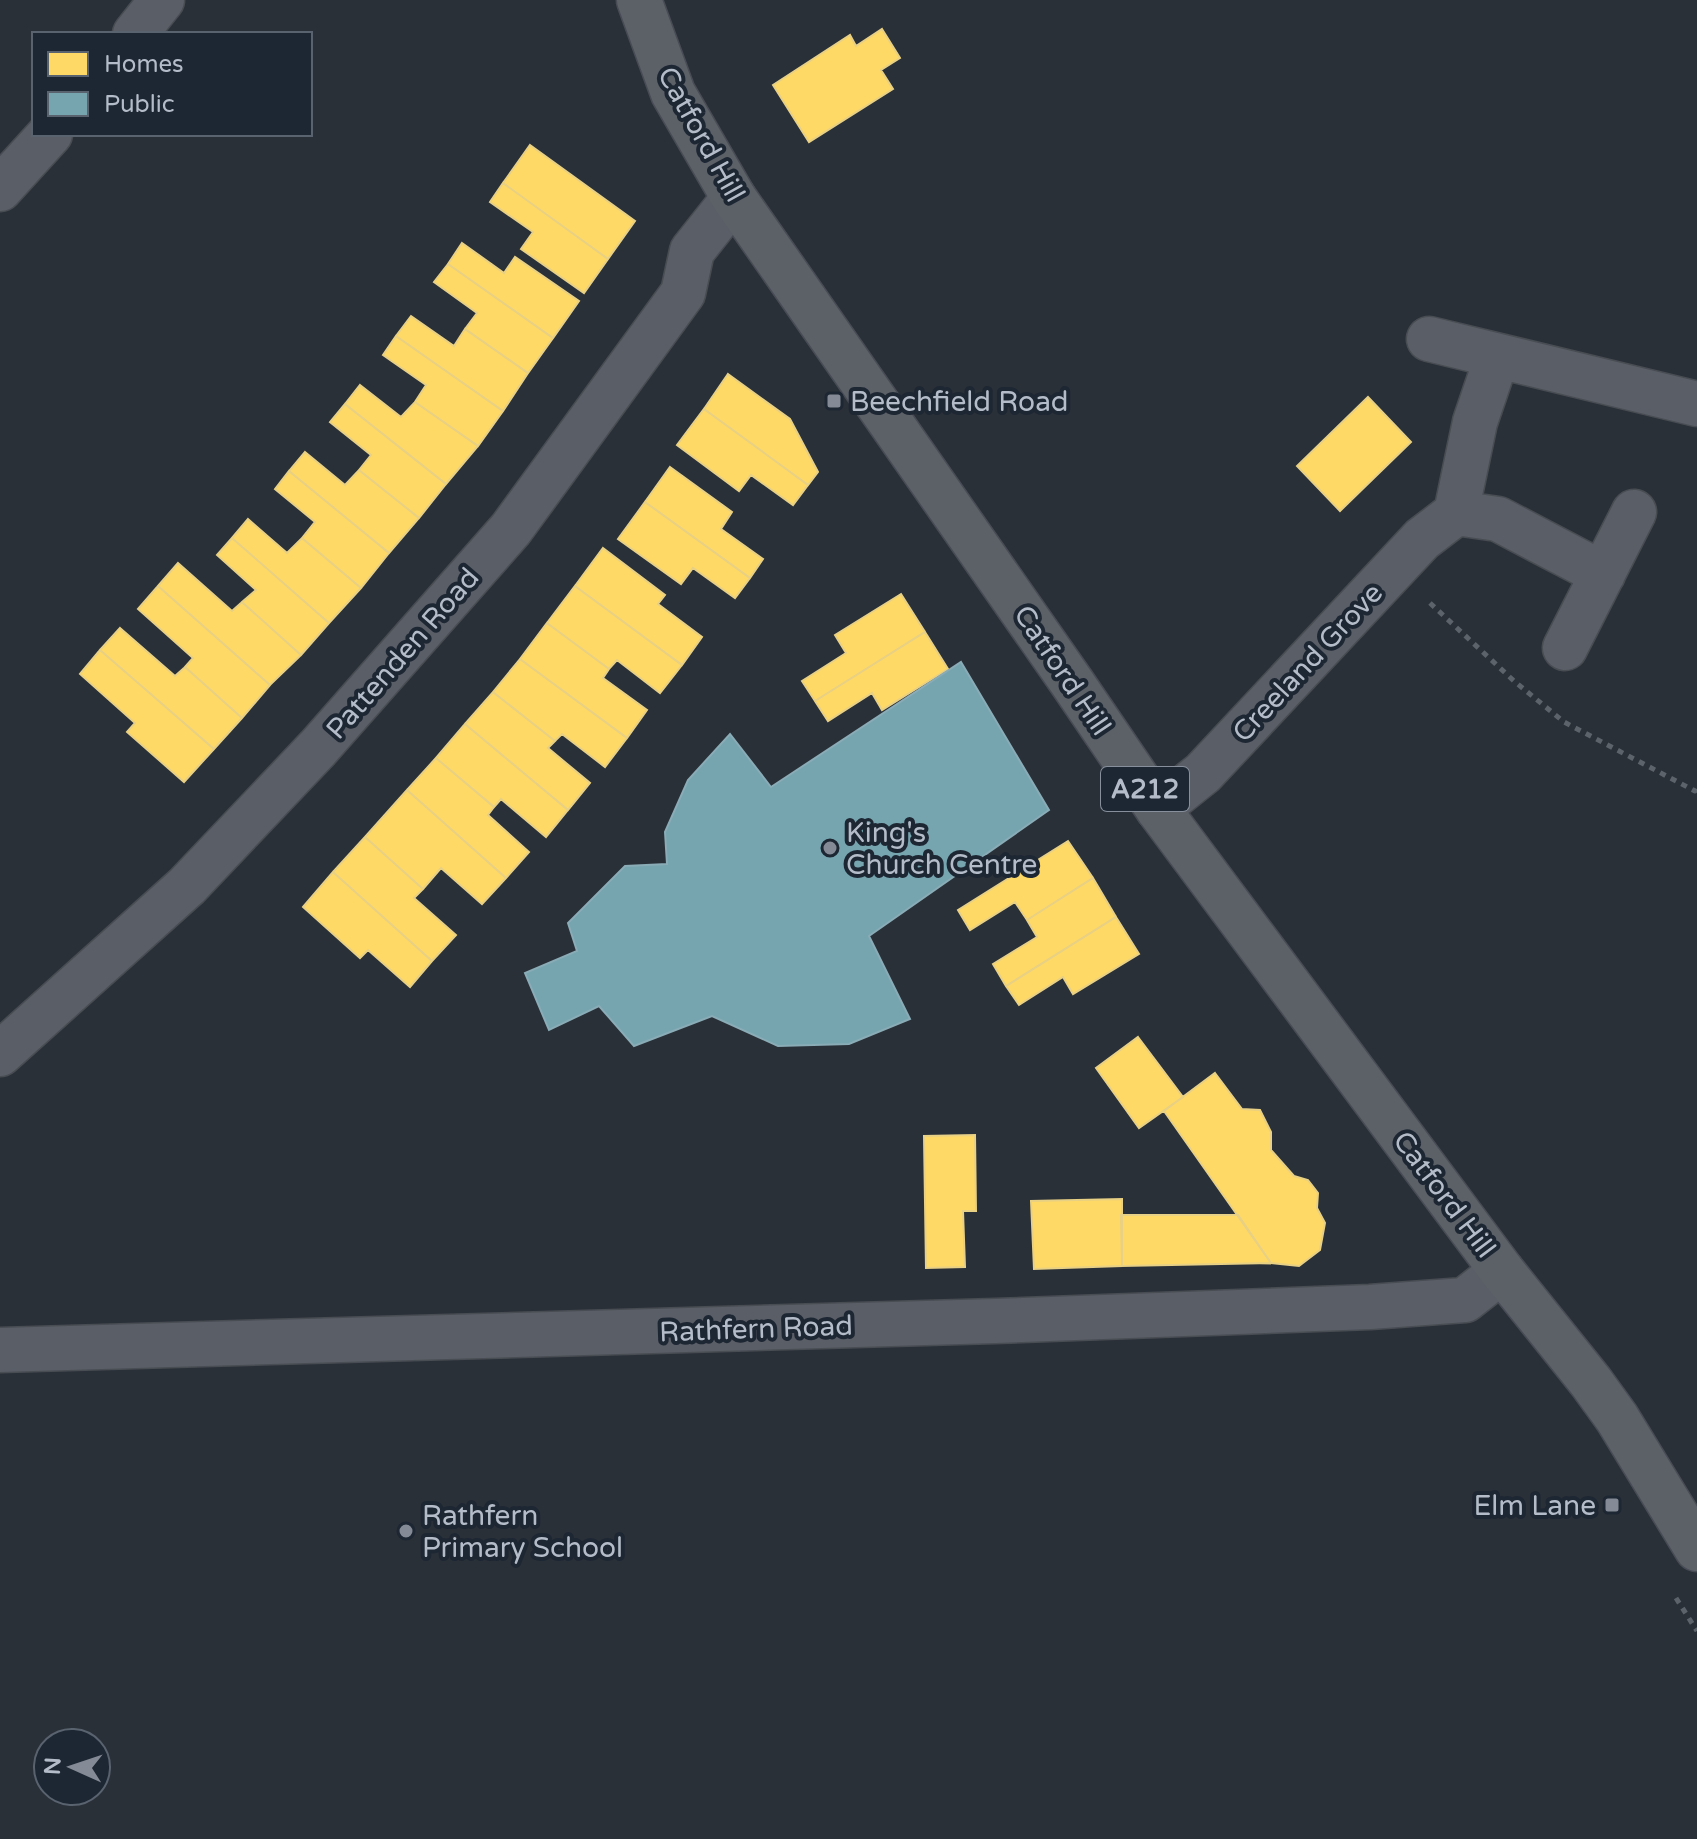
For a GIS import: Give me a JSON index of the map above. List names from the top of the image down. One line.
{"streets":{"main road":["Catford Hill","A212"],"street":["Pattenden Road","Creeland Grove","Rathfern Road"]},"crossings":[["Catford Hill","Pattenden Road"],["Catford Hill","Creeland Grove"],["Catford Hill","Rathfern Road"]],"places":{"transit":["Beechfield Road","Elm Lane"],"other":["King's Church Centre","Rathfern Primary School"]},"legend":["Homes","Public"],"north":"left"}
